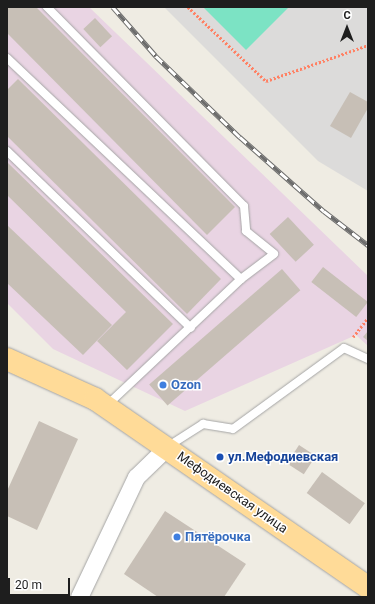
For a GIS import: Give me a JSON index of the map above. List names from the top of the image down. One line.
{"streets":{"main road":["Мефодиевская улица"]},"places":["Ozon","ул.Мефодиевская","Пятёрочка"],"scale_bar":"20 m","north":"top"}
